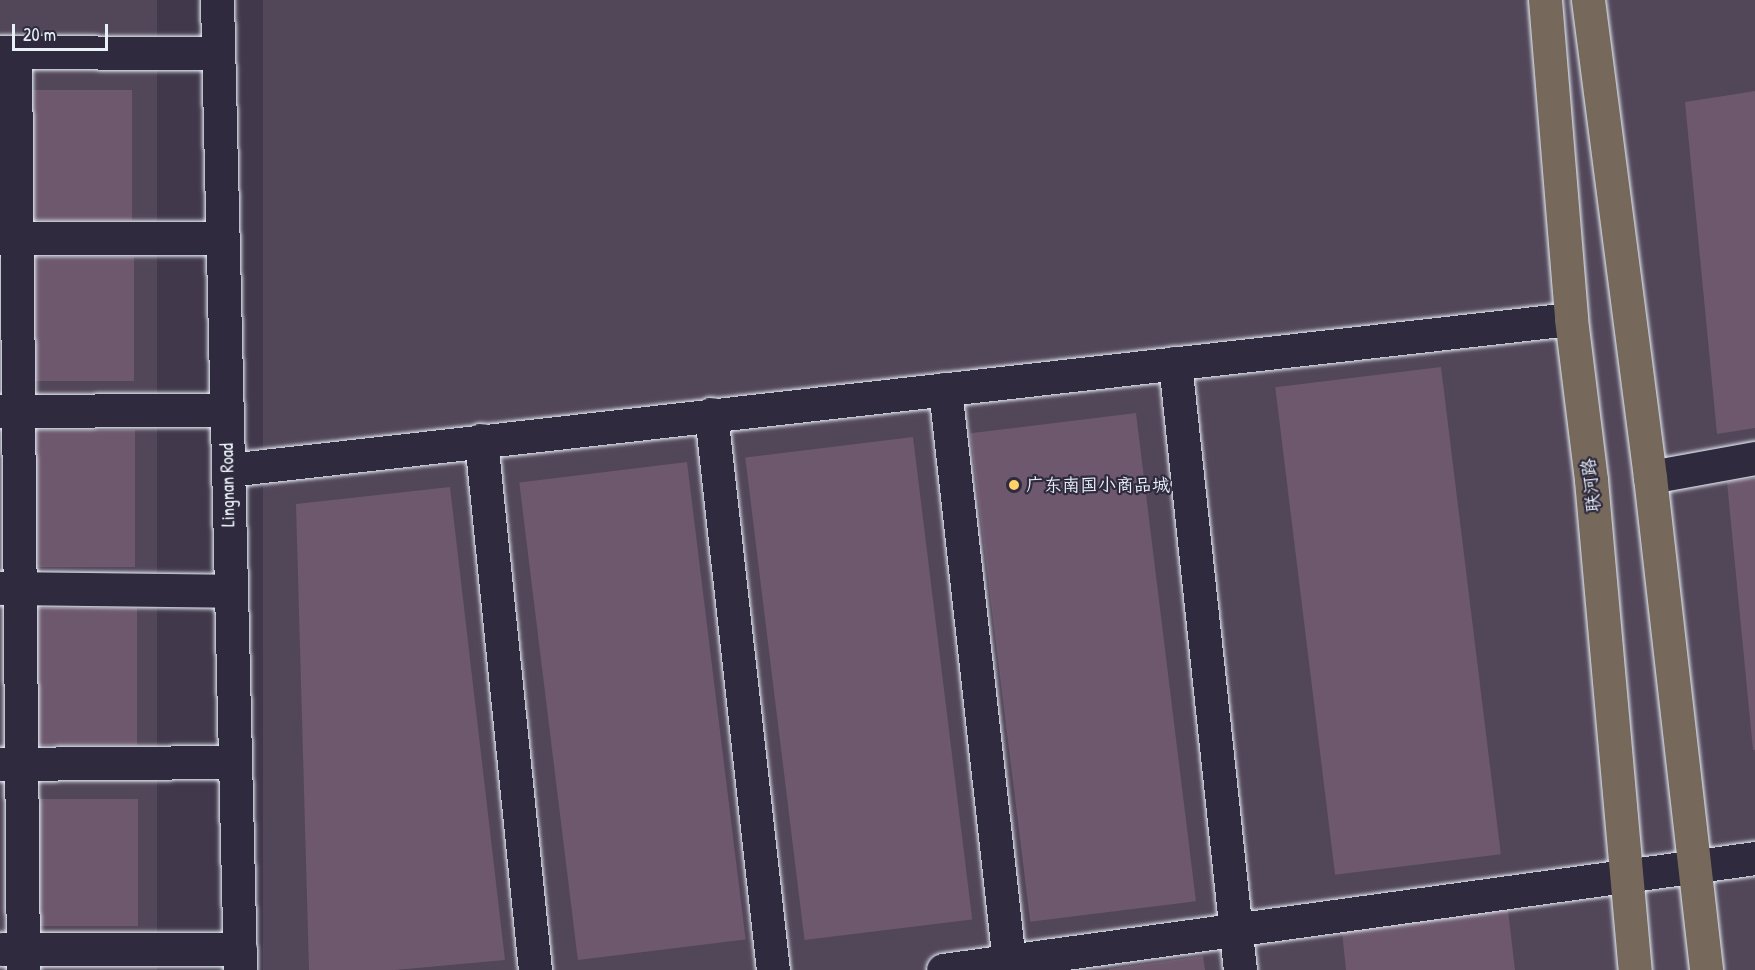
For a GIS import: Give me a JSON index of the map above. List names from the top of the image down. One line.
{"streets":{"main road":["联河路"],"street":["Lingnan Road"]},"places":["广东南国小商品城"],"scale_bar":"20 m"}
